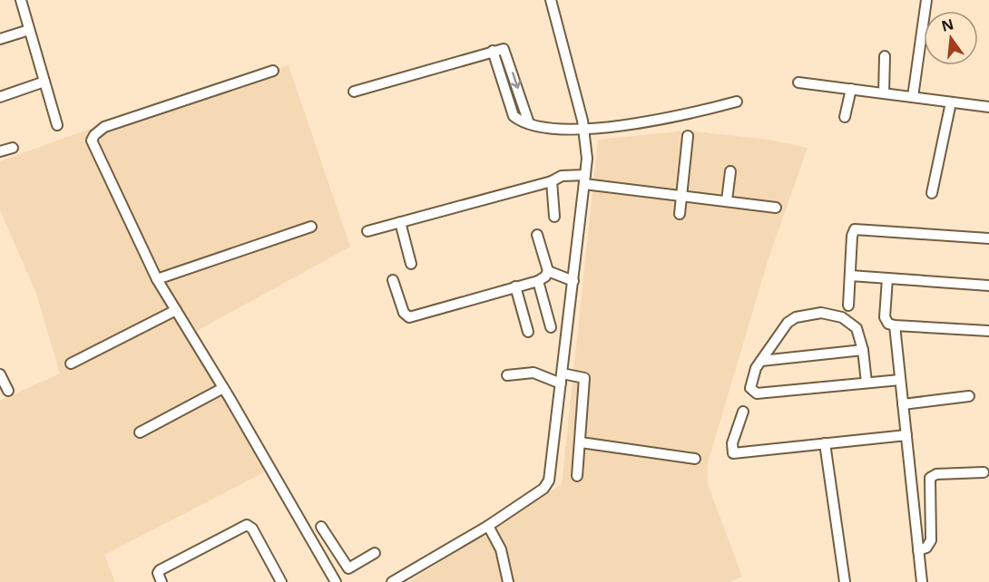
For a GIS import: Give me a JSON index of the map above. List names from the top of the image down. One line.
{"north":"top"}
